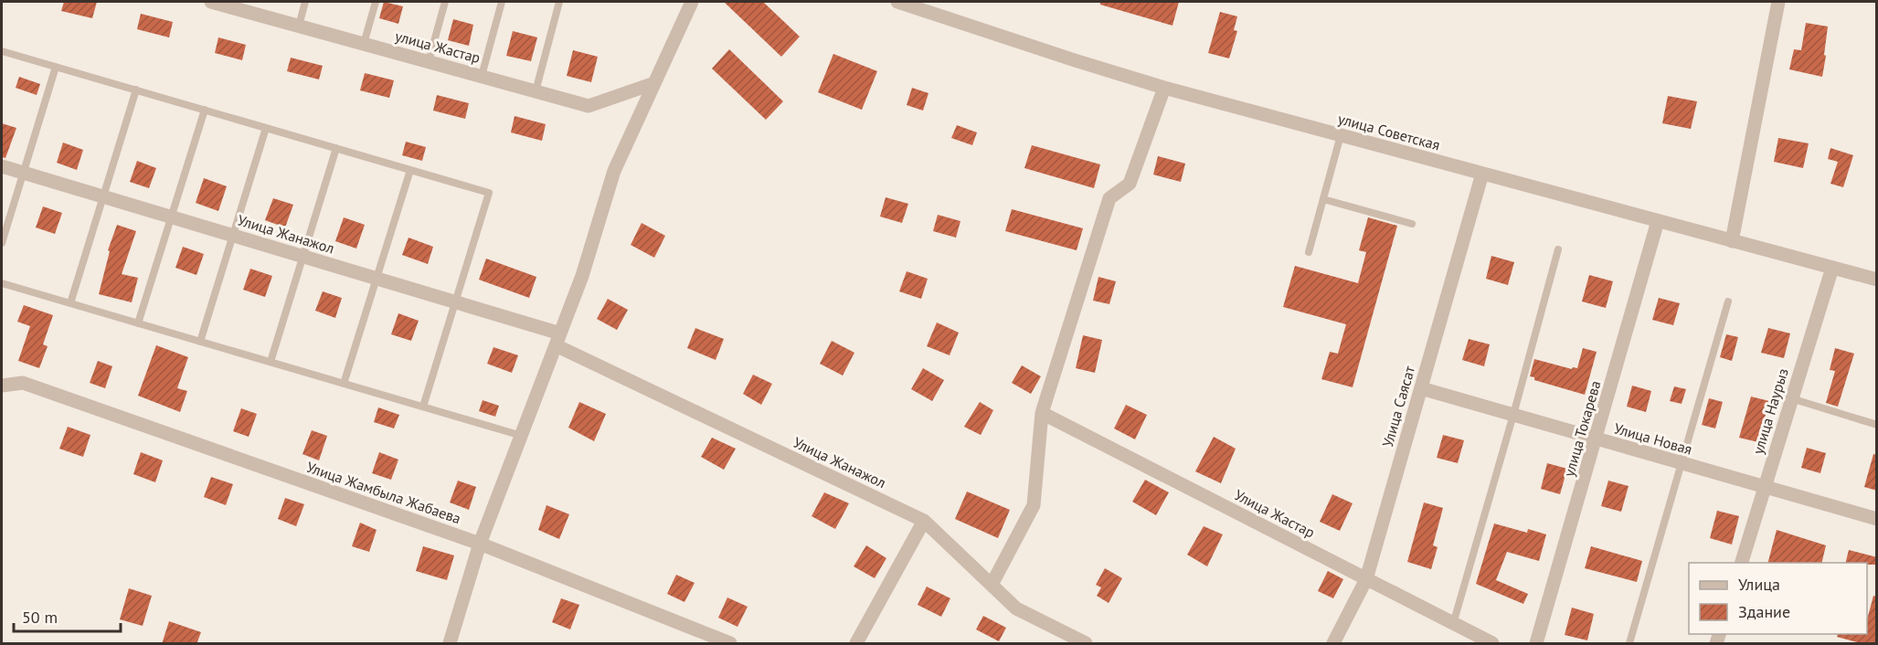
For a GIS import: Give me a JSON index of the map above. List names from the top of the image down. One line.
{"streets":{"street":["улица Жастар","улица Советская","Улица Жанажол","Улица Саясат","улица Наурыз","улица Токарева","Улица Новая","Улица Жамбыла Жабаева","Улица Жастар"]},"crossings":[["улица Советская","Улица Саясат"],["улица Советская","улица Наурыз"],["улица Советская","улица Токарева"],["Улица Саясат","Улица Новая"],["Улица Саясат","Улица Жастар"],["улица Наурыз","Улица Новая"],["улица Токарева","Улица Новая"]],"legend":["Улица","Здание"],"scale_bar":"50 m"}
